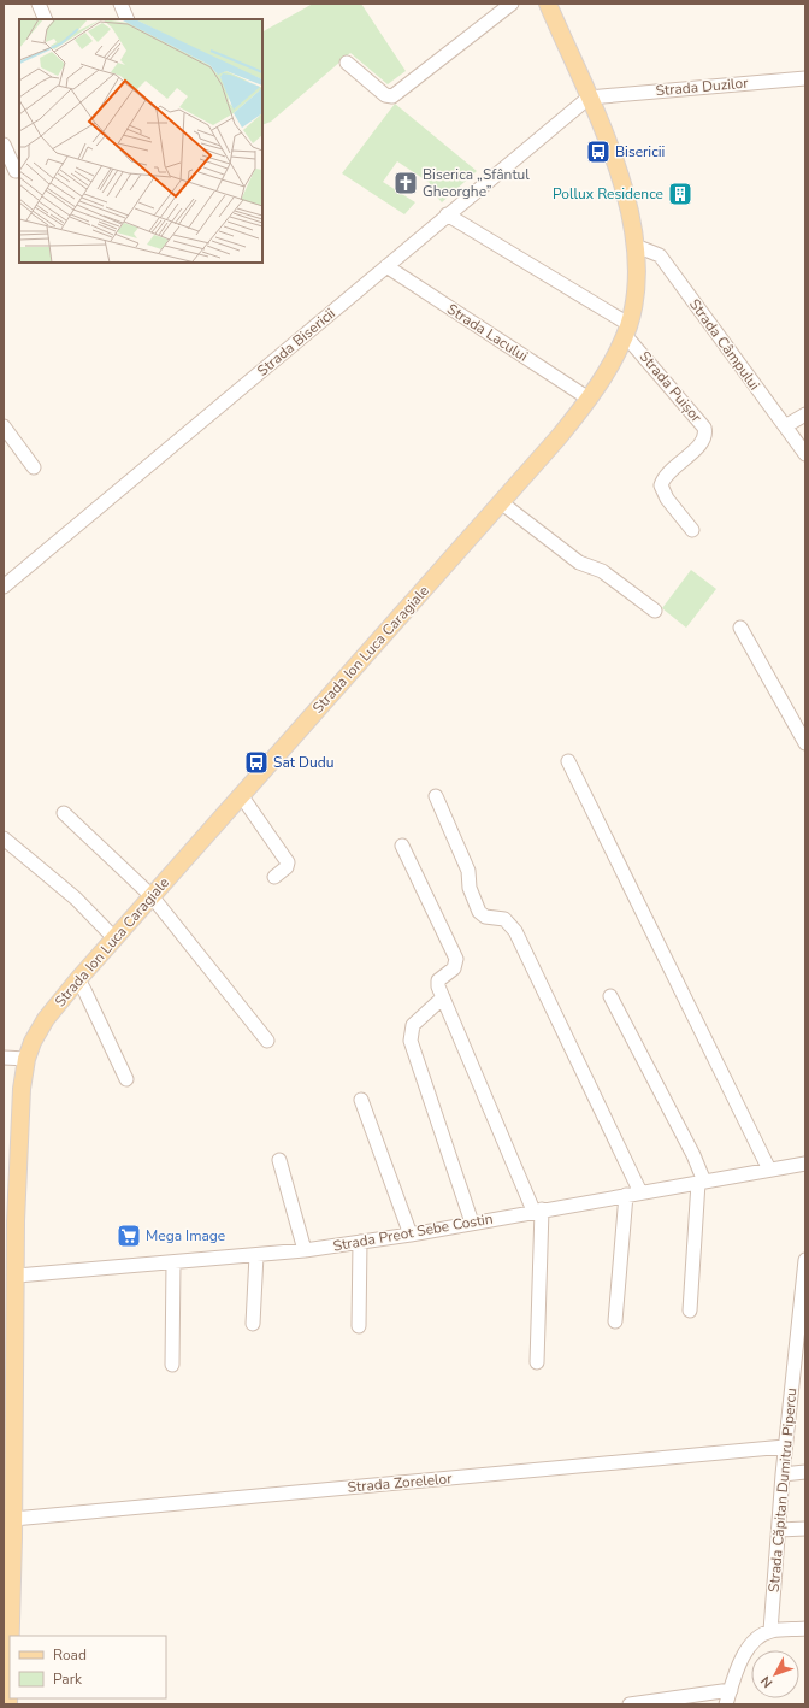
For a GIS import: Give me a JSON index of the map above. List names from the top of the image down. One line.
{"streets":{"main road":["Strada Ion Luca Caragiale"],"street":["Strada Duzilor","Strada Lacului","Strada Bisericii","Strada Câmpului","Strada Puișor","Strada Preot Sebe Costin","Strada Zorelelor","Strada Căpitan Dumitru Pipercu"]},"crossings":[["Strada Duzilor","Strada Bisericii"],["Strada Duzilor","Strada Ion Luca Caragiale"],["Strada Lacului","Strada Bisericii"],["Strada Lacului","Strada Ion Luca Caragiale"],["Strada Bisericii","Strada Puișor"],["Strada Bisericii","Strada Ion Luca Caragiale"],["Strada Câmpului","Strada Ion Luca Caragiale"],["Strada Puișor","Strada Ion Luca Caragiale"],["Strada Ion Luca Caragiale","Strada Preot Sebe Costin"],["Strada Ion Luca Caragiale","Strada Zorelelor"],["Strada Zorelelor","Strada Căpitan Dumitru Pipercu"]],"places":{"bus stop":["Bisericii","Sat Dudu"],"church":["Biserica „Sfântul Gheorghe”"],"building":["Pollux Residence"],"supermarket":["Mega Image"]},"legend":["Road","Park"],"north":"bottom left"}
